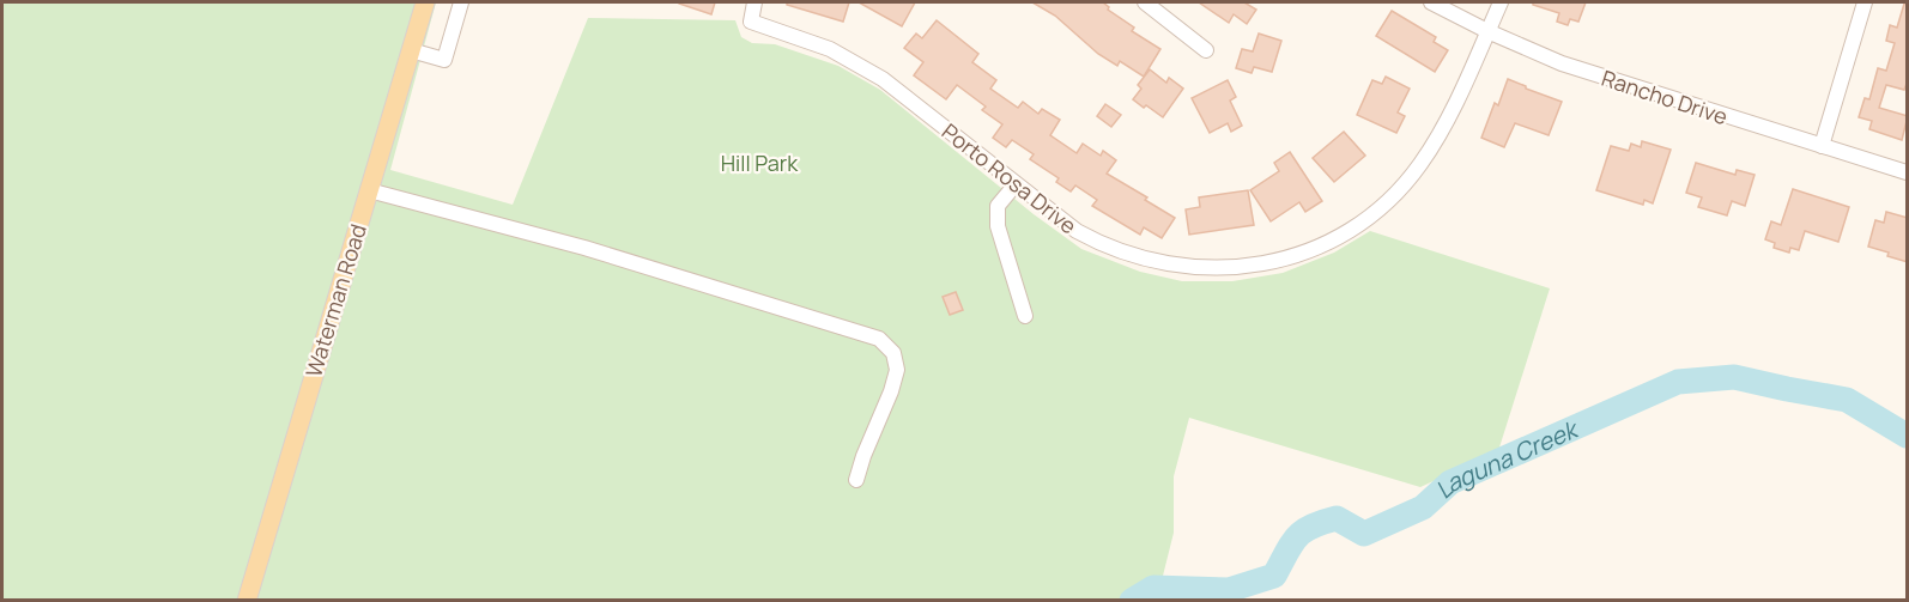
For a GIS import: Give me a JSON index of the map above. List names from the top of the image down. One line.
{"streets":{"main road":["Waterman Road"],"street":["Rancho Drive","Porto Rosa Drive"]},"crossings":[["Rancho Drive","Porto Rosa Drive"]],"water":["Laguna Creek"],"parks":["Hill Park"]}
